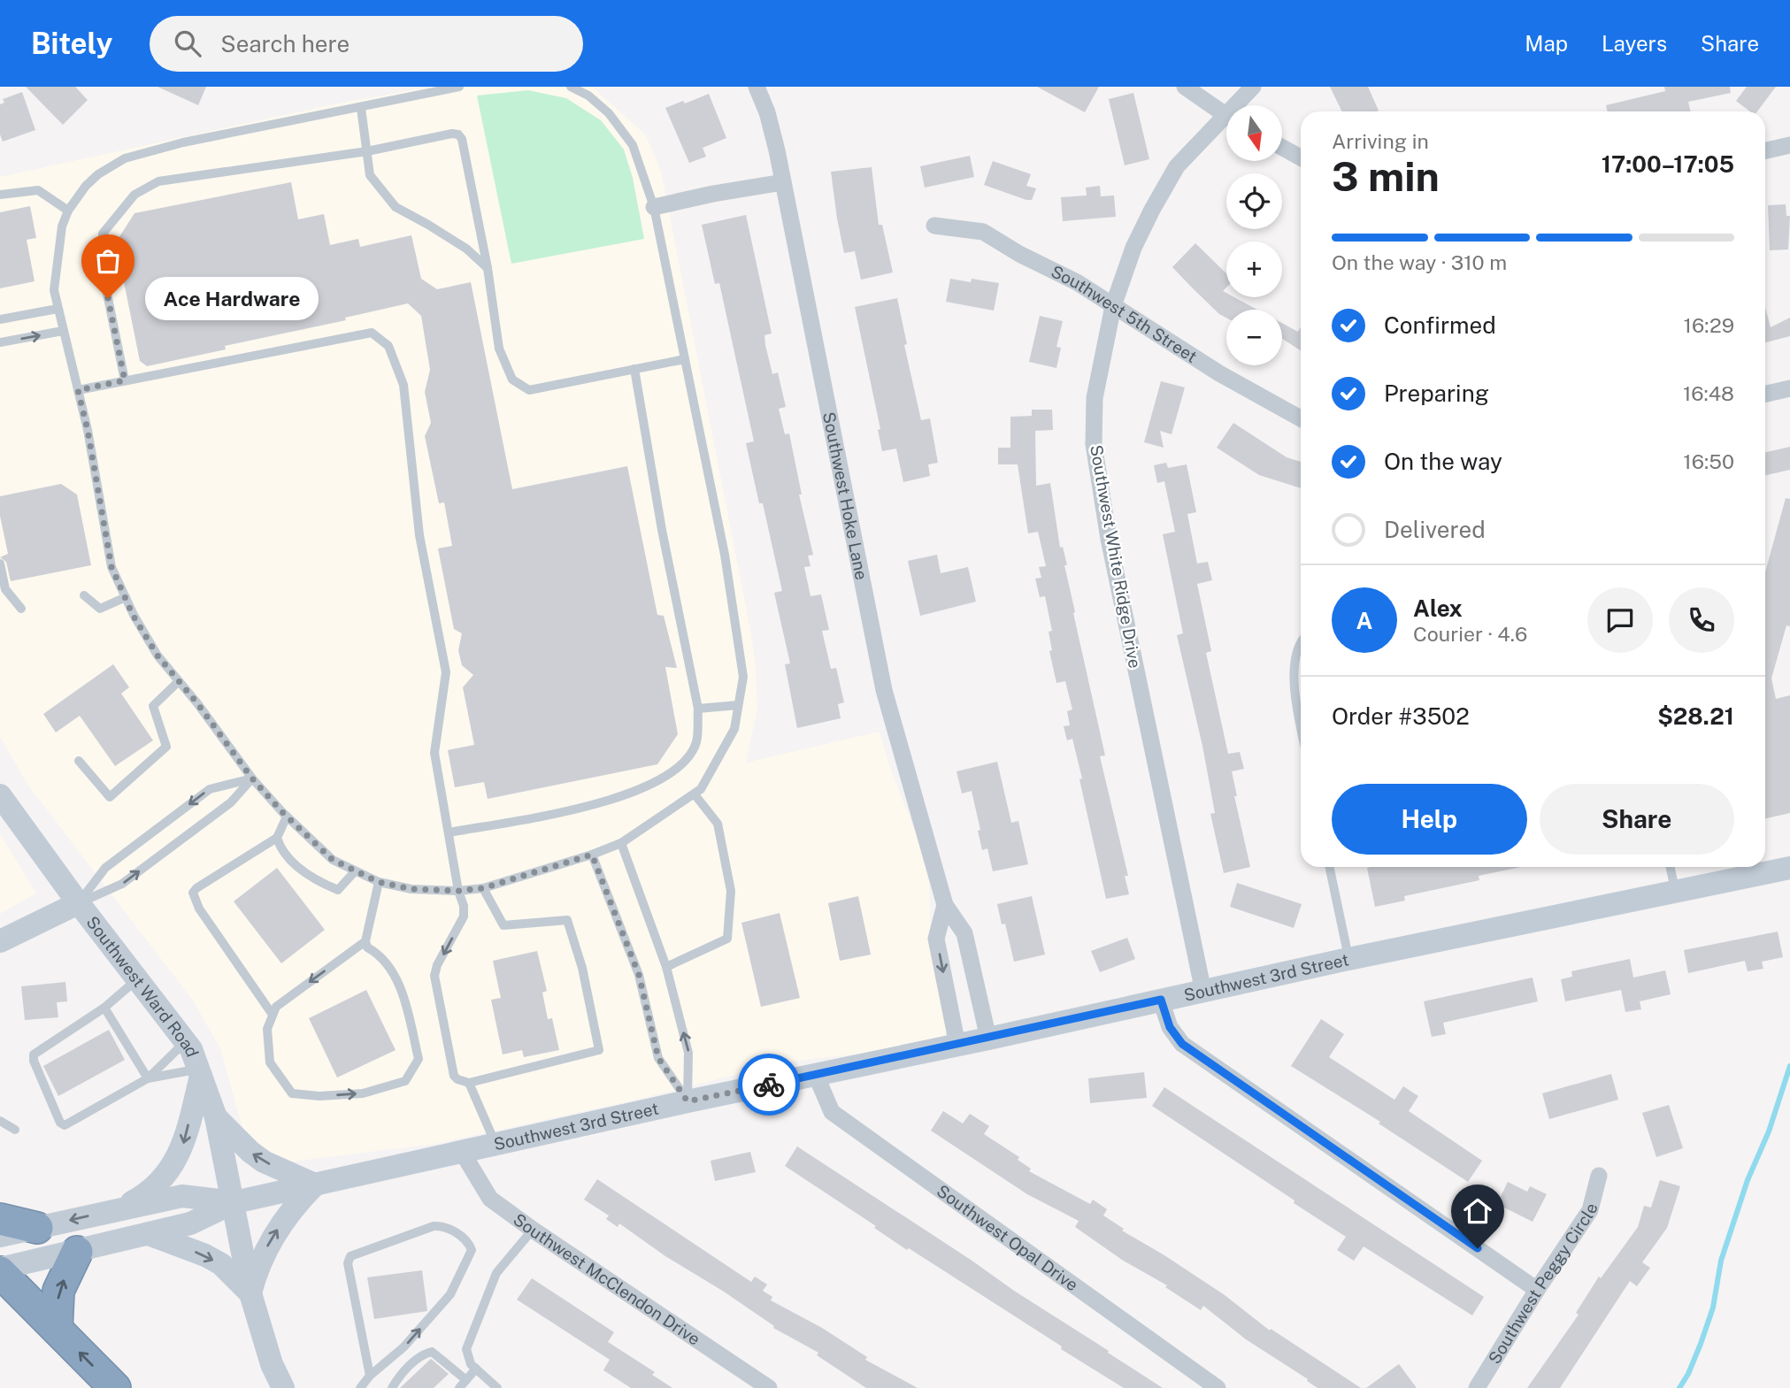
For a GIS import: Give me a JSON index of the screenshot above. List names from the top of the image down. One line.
{"streets":{"main road":["Southwest 3rd Street","Southwest Ward Road"],"street":["Southwest 5th Street","Southwest Hoke Lane","Southwest White Ridge Drive","Southwest Opal Drive","Southwest McClendon Drive","Southwest Peggy Circle"]},"crossings":[["Southwest 5th Street","Southwest White Ridge Drive"],["Southwest Hoke Lane","Southwest 3rd Street"],["Southwest White Ridge Drive","Southwest 3rd Street"],["Southwest 3rd Street","Southwest Ward Road"],["Southwest 3rd Street","Southwest Opal Drive"],["Southwest 3rd Street","Southwest McClendon Drive"]],"places":["Ace Hardware"],"north":"bottom","page":{"header":"Bitely","search":"Search here","nav":["Map","Layers","Share"],"map_buttons":["+","−"],"heading":["3 min","Arriving in","17:00–17:05"],"panel":["Alex","Courier · 4.6","Order #3502","$28.21"],"bar":"On the way · 310 m","bubble":"Ace Hardware","list":[["Confirmed","16:29"],["Preparing","16:48"],["On the way","16:50"],"Delivered"],"round":"A","buttons":["Help","Share"]}}
